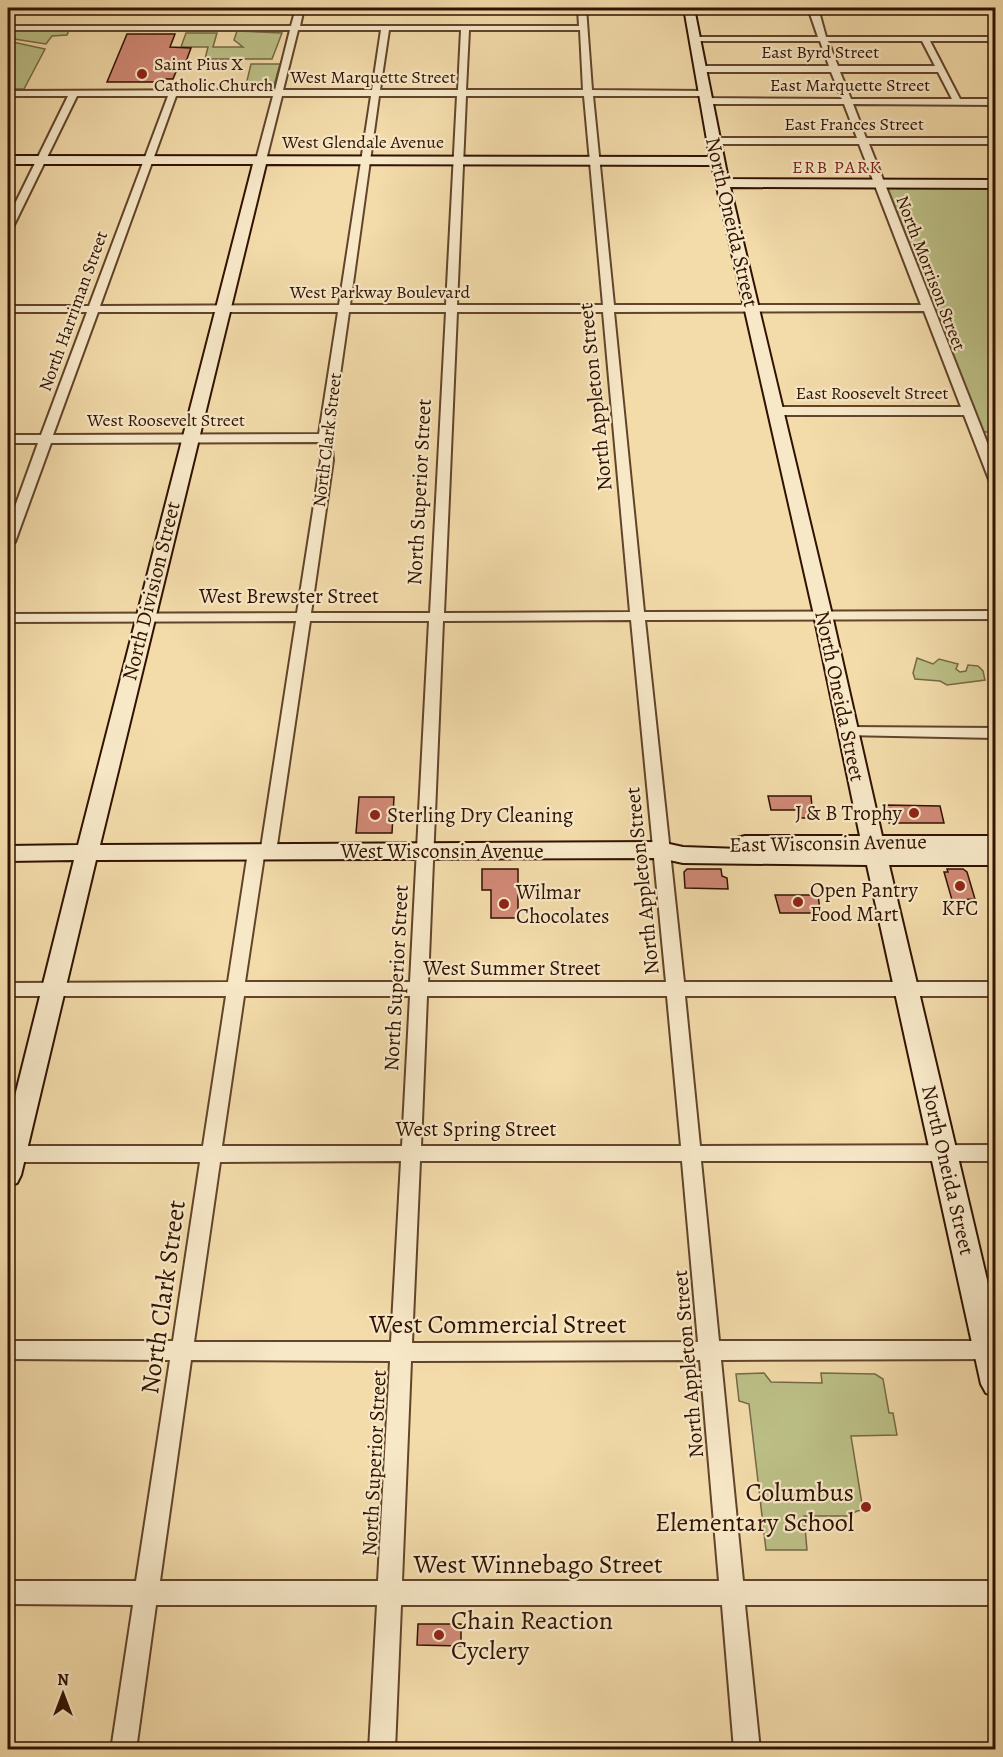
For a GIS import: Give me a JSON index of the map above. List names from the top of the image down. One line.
{"streets":{"main road":["West Glendale Avenue","North Oneida Street","North Division Street","East Wisconsin Avenue","West Wisconsin Avenue"],"street":["East Byrd Street","West Marquette Street","East Marquette Street","East Frances Street","North Morrison Street","West Parkway Boulevard","North Harriman Street","East Roosevelt Street","North Appleton Street","West Roosevelt Street","North Clark Street","North Superior Street","West Brewster Street","West Summer Street","West Spring Street","West Commercial Street","West Winnebago Street"]},"crossings":[["East Byrd Street","North Oneida Street"],["East Byrd Street","North Morrison Street"],["West Marquette Street","East Marquette Street"],["West Marquette Street","North Oneida Street"],["West Marquette Street","North Harriman Street"],["West Marquette Street","North Appleton Street"],["West Marquette Street","North Clark Street"],["West Marquette Street","North Superior Street"],["West Marquette Street","North Division Street"],["East Marquette Street","North Oneida Street"],["East Marquette Street","North Morrison Street"],["East Frances Street","North Oneida Street"],["East Frances Street","North Morrison Street"],["West Glendale Avenue","North Oneida Street"],["West Glendale Avenue","North Harriman Street"],["West Glendale Avenue","North Appleton Street"],["West Glendale Avenue","North Clark Street"],["West Glendale Avenue","North Superior Street"],["West Glendale Avenue","North Division Street"],["North Oneida Street","West Parkway Boulevard"],["North Oneida Street","East Roosevelt Street"],["North Oneida Street","West Brewster Street"],["North Oneida Street","East Wisconsin Avenue"],["North Oneida Street","West Wisconsin Avenue"],["North Oneida Street","West Summer Street"],["North Oneida Street","West Spring Street"],["North Oneida Street","West Commercial Street"],["North Morrison Street","West Parkway Boulevard"],["North Morrison Street","East Roosevelt Street"],["West Parkway Boulevard","North Harriman Street"],["West Parkway Boulevard","North Appleton Street"],["West Parkway Boulevard","North Clark Street"],["West Parkway Boulevard","North Superior Street"],["West Parkway Boulevard","North Division Street"],["North Harriman Street","West Roosevelt Street"],["North Appleton Street","West Brewster Street"],["North Appleton Street","West Wisconsin Avenue"],["North Appleton Street","West Summer Street"],["North Appleton Street","West Spring Street"],["North Appleton Street","West Commercial Street"],["North Appleton Street","West Winnebago Street"],["West Roosevelt Street","North Clark Street"],["West Roosevelt Street","North Division Street"],["North Clark Street","West Brewster Street"],["North Clark Street","West Wisconsin Avenue"],["North Clark Street","West Summer Street"],["North Clark Street","West Spring Street"],["North Clark Street","West Commercial Street"],["North Clark Street","West Winnebago Street"],["North Superior Street","West Brewster Street"],["North Superior Street","West Wisconsin Avenue"],["North Superior Street","West Summer Street"],["North Superior Street","West Spring Street"],["North Superior Street","West Commercial Street"],["North Superior Street","West Winnebago Street"],["North Division Street","West Brewster Street"],["North Division Street","West Wisconsin Avenue"],["North Division Street","West Summer Street"],["North Division Street","West Spring Street"],["East Wisconsin Avenue","West Wisconsin Avenue"]],"districts":["ERB PARK"],"places":["Saint Pius X Catholic Church","J & B Trophy","Sterling Dry Cleaning","KFC","Open Pantry Food Mart","Wilmar Chocolates","Columbus Elementary School","Chain Reaction Cyclery"],"north":"top"}
